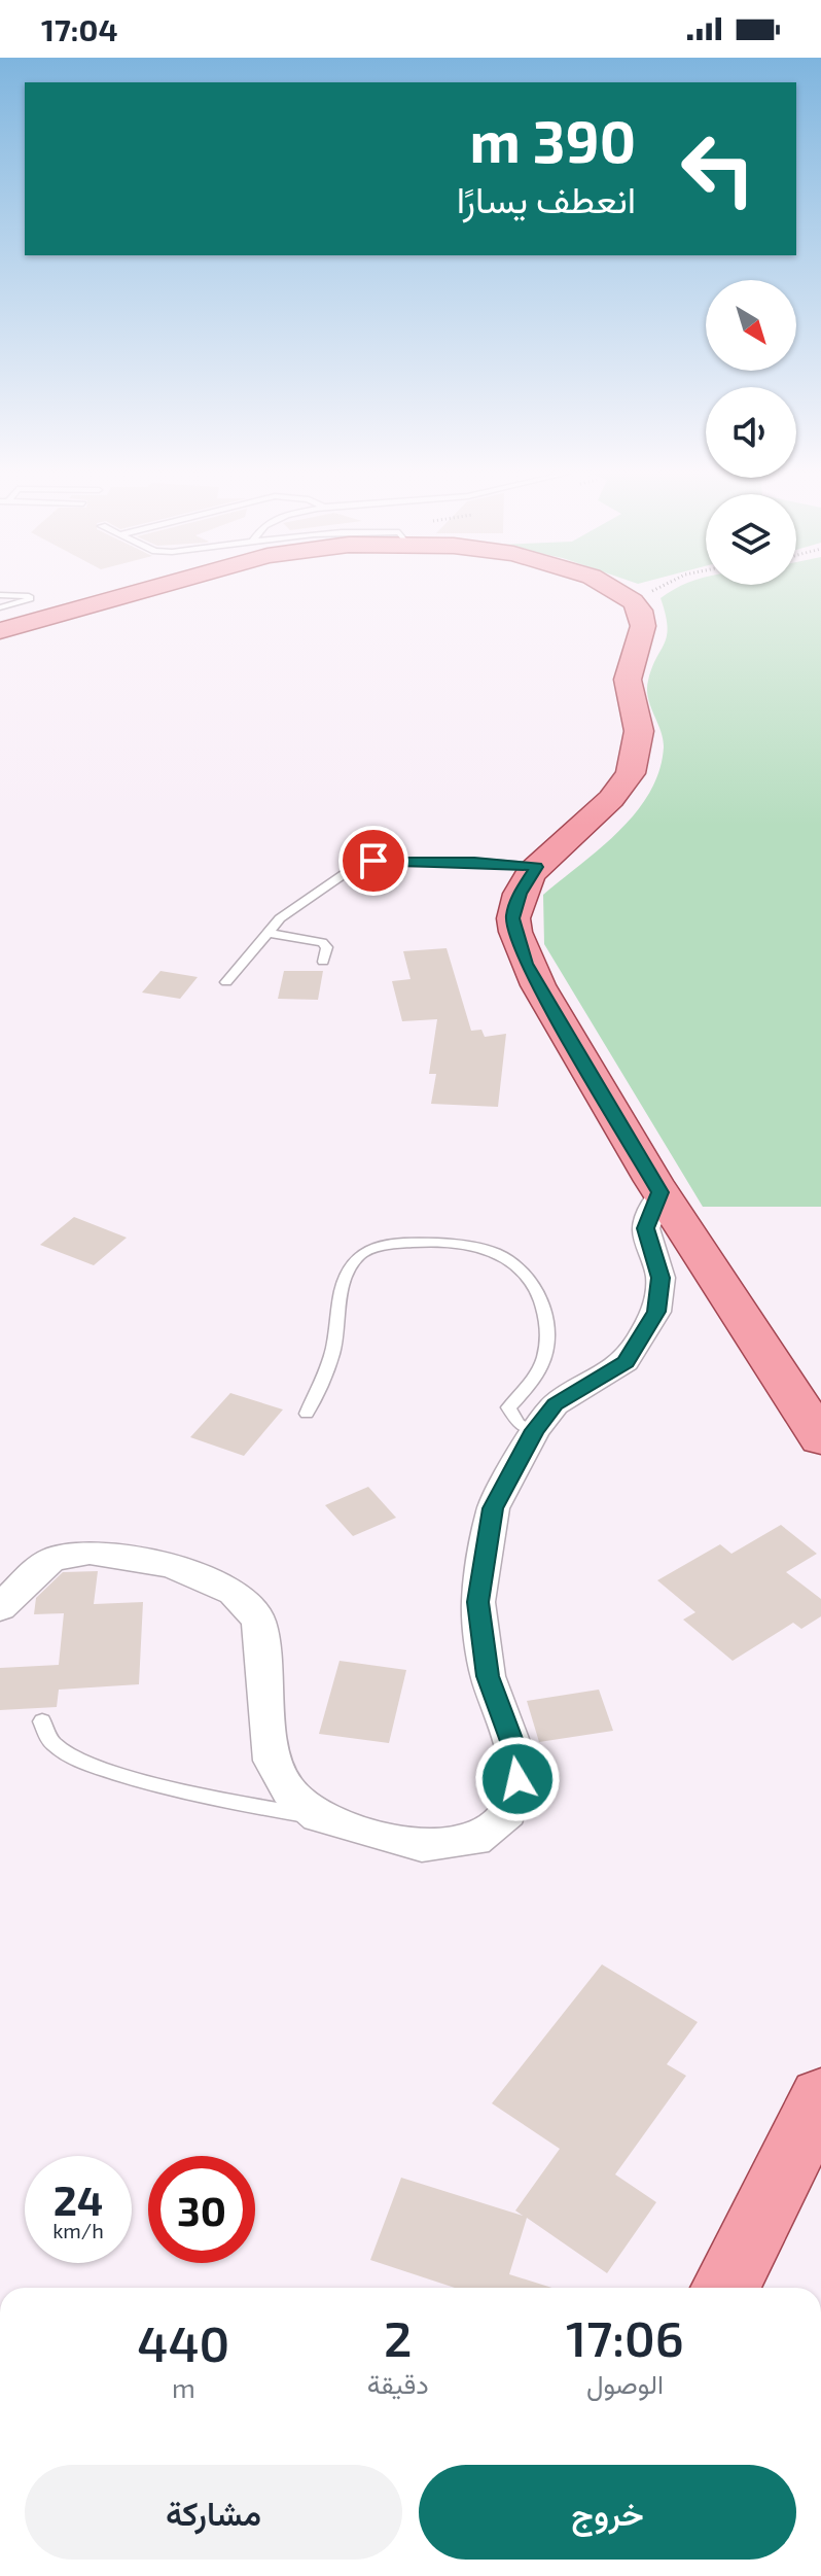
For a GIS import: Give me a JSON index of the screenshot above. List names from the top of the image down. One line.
{"north":"bottom right","page":{"status":"17:04","turn":["390 m","انعطف يسارًا"],"speed":"24 km/h","limit":"30","eta":["17:06","الوصول","2","دقيقة","440","m"],"buttons":["خروج","مشاركة"]}}
